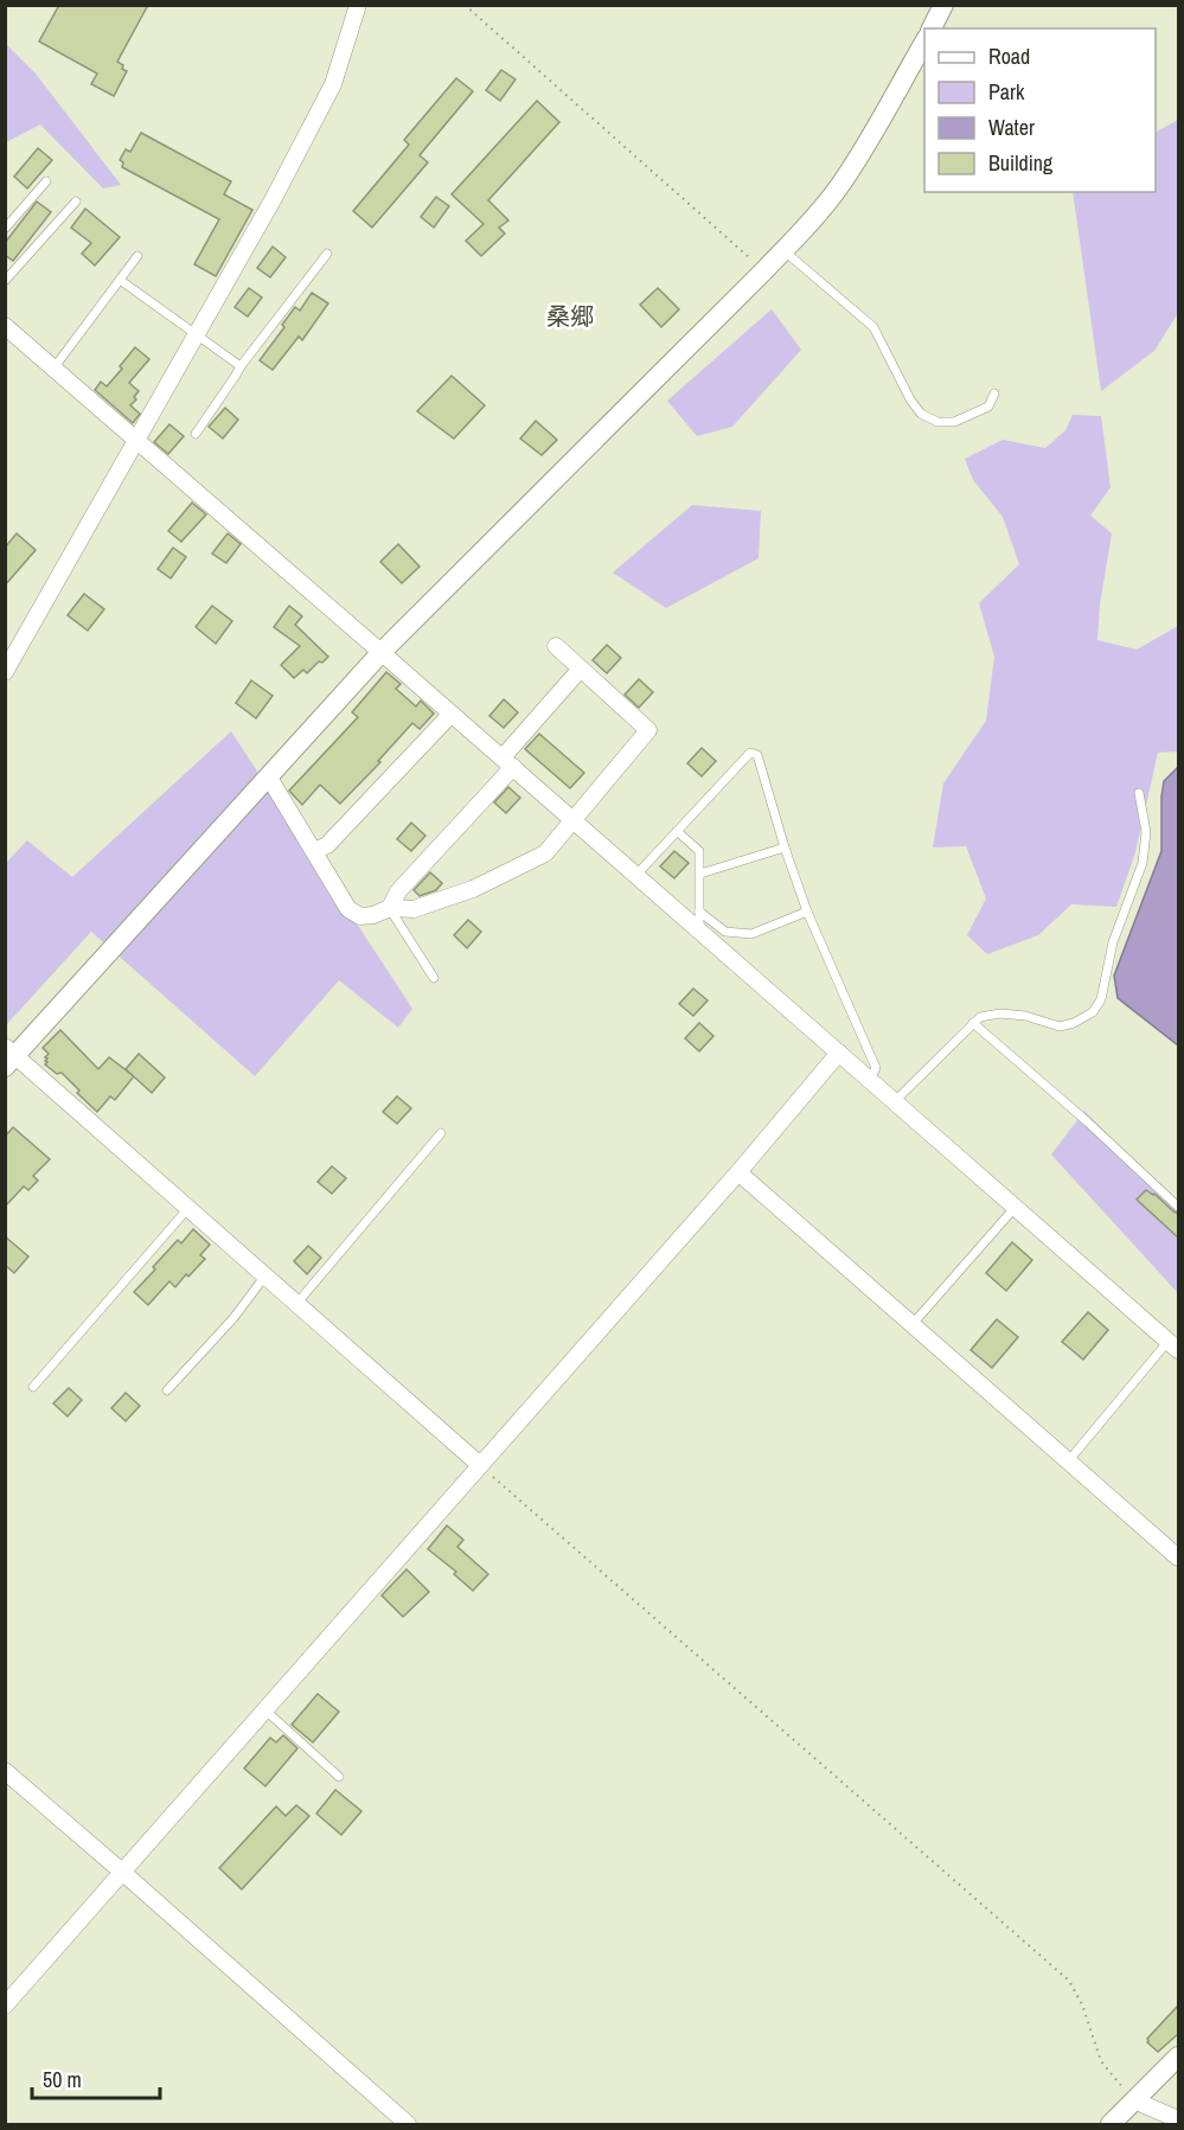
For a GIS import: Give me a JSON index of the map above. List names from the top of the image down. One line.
{"districts":["桑郷"],"legend":["Road","Park","Water","Building"],"scale_bar":"50 m"}
